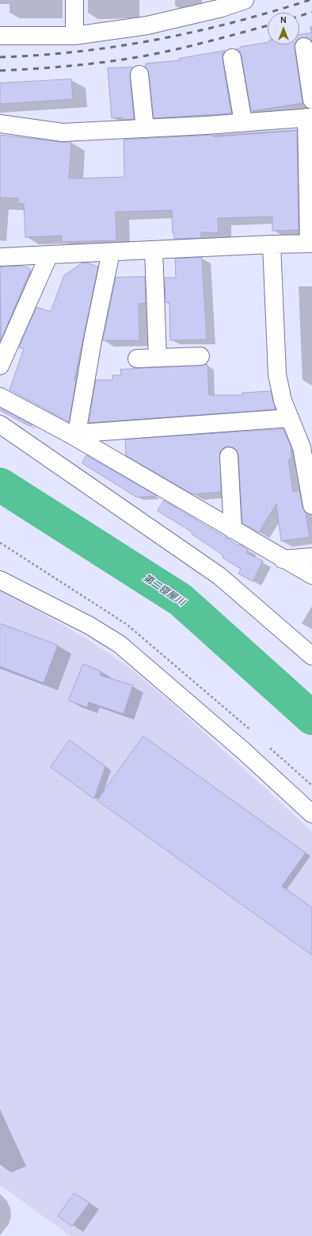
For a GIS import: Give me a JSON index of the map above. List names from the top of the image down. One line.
{"water":["第二寝屋川"],"north":"top"}
